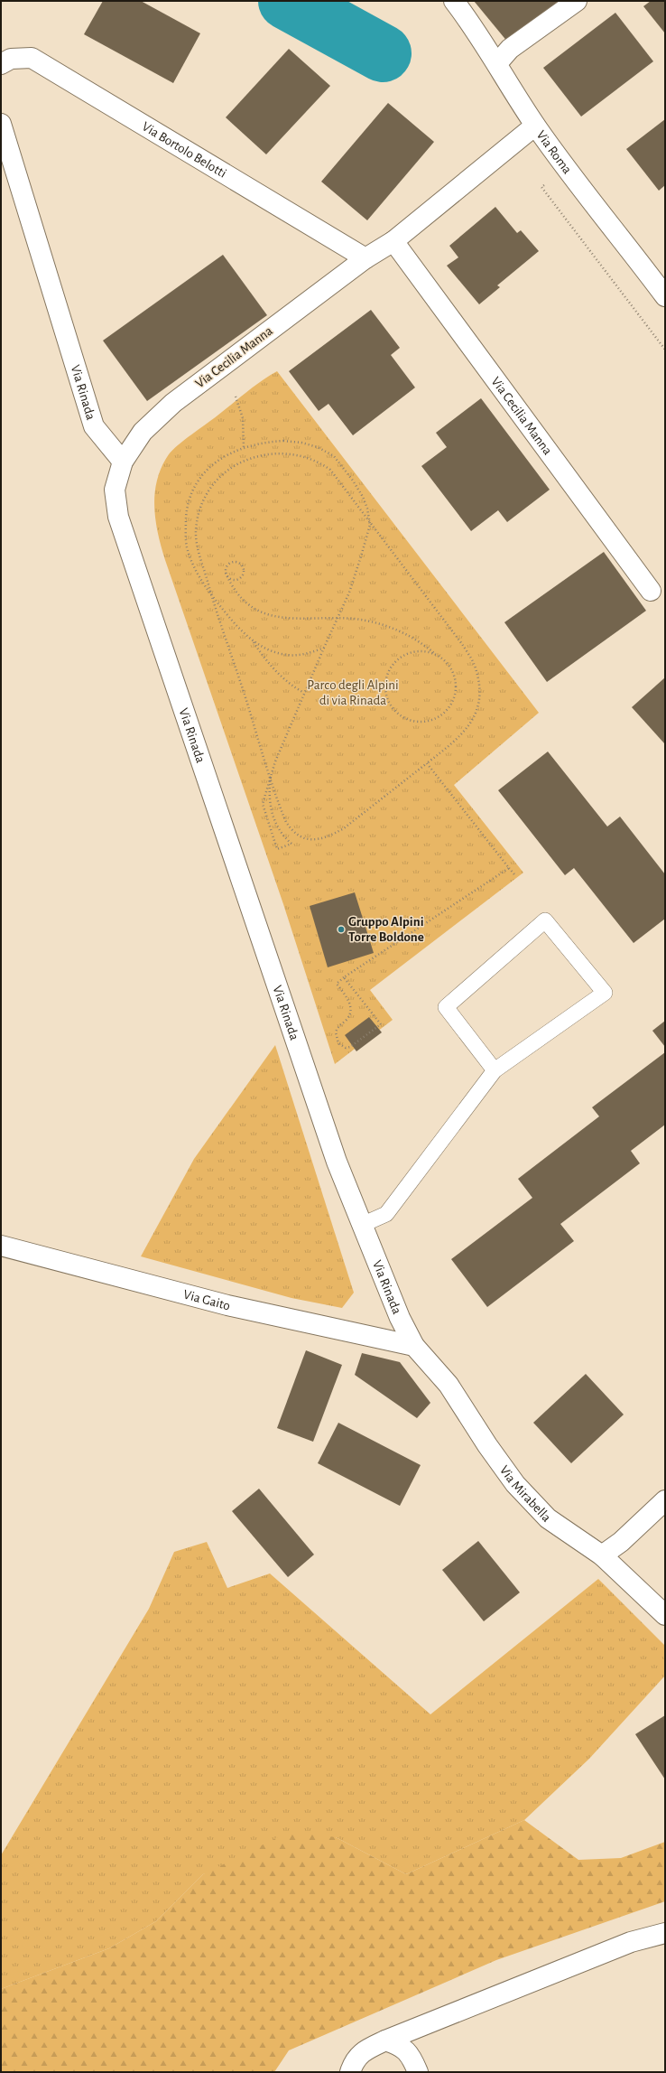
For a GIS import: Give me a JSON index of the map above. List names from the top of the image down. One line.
{"streets":{"street":["Via Bortolo Belotti","Via Roma","Via Cecilia Manna","Via Rinada","Via Gaito","Via Mirabella"]},"crossings":[["Via Bortolo Belotti","Via Cecilia Manna"],["Via Roma","Via Cecilia Manna"],["Via Cecilia Manna","Via Rinada"],["Via Rinada","Via Gaito"],["Via Rinada","Via Mirabella"],["Via Gaito","Via Mirabella"]],"parks":["Parco degli Alpini di via Rinada"],"places":["Gruppo Alpini Torre Boldone"]}
